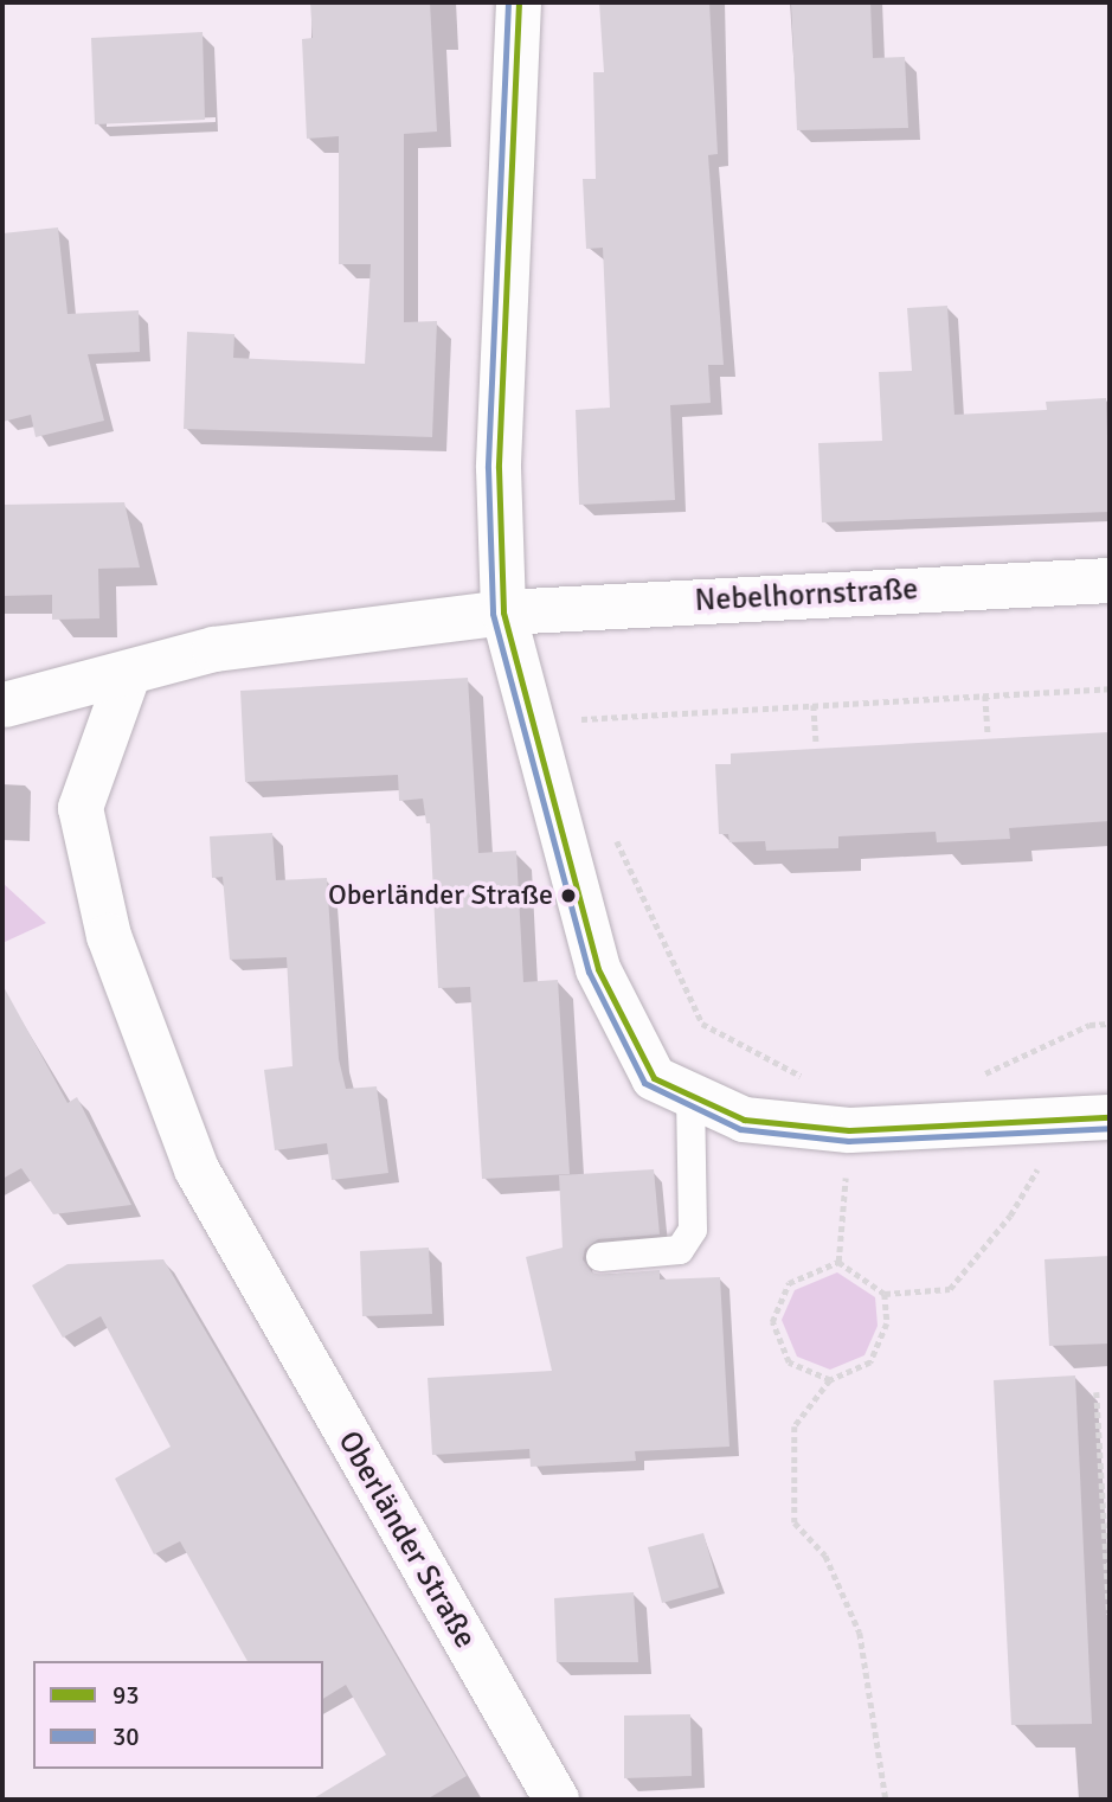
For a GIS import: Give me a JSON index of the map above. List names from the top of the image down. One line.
{"streets":{"street":["Nebelhornstraße","Oberländer Straße"]},"places":["Oberländer Straße"],"lines":["transit line 93","transit line 30"],"legend":["93","30"]}
